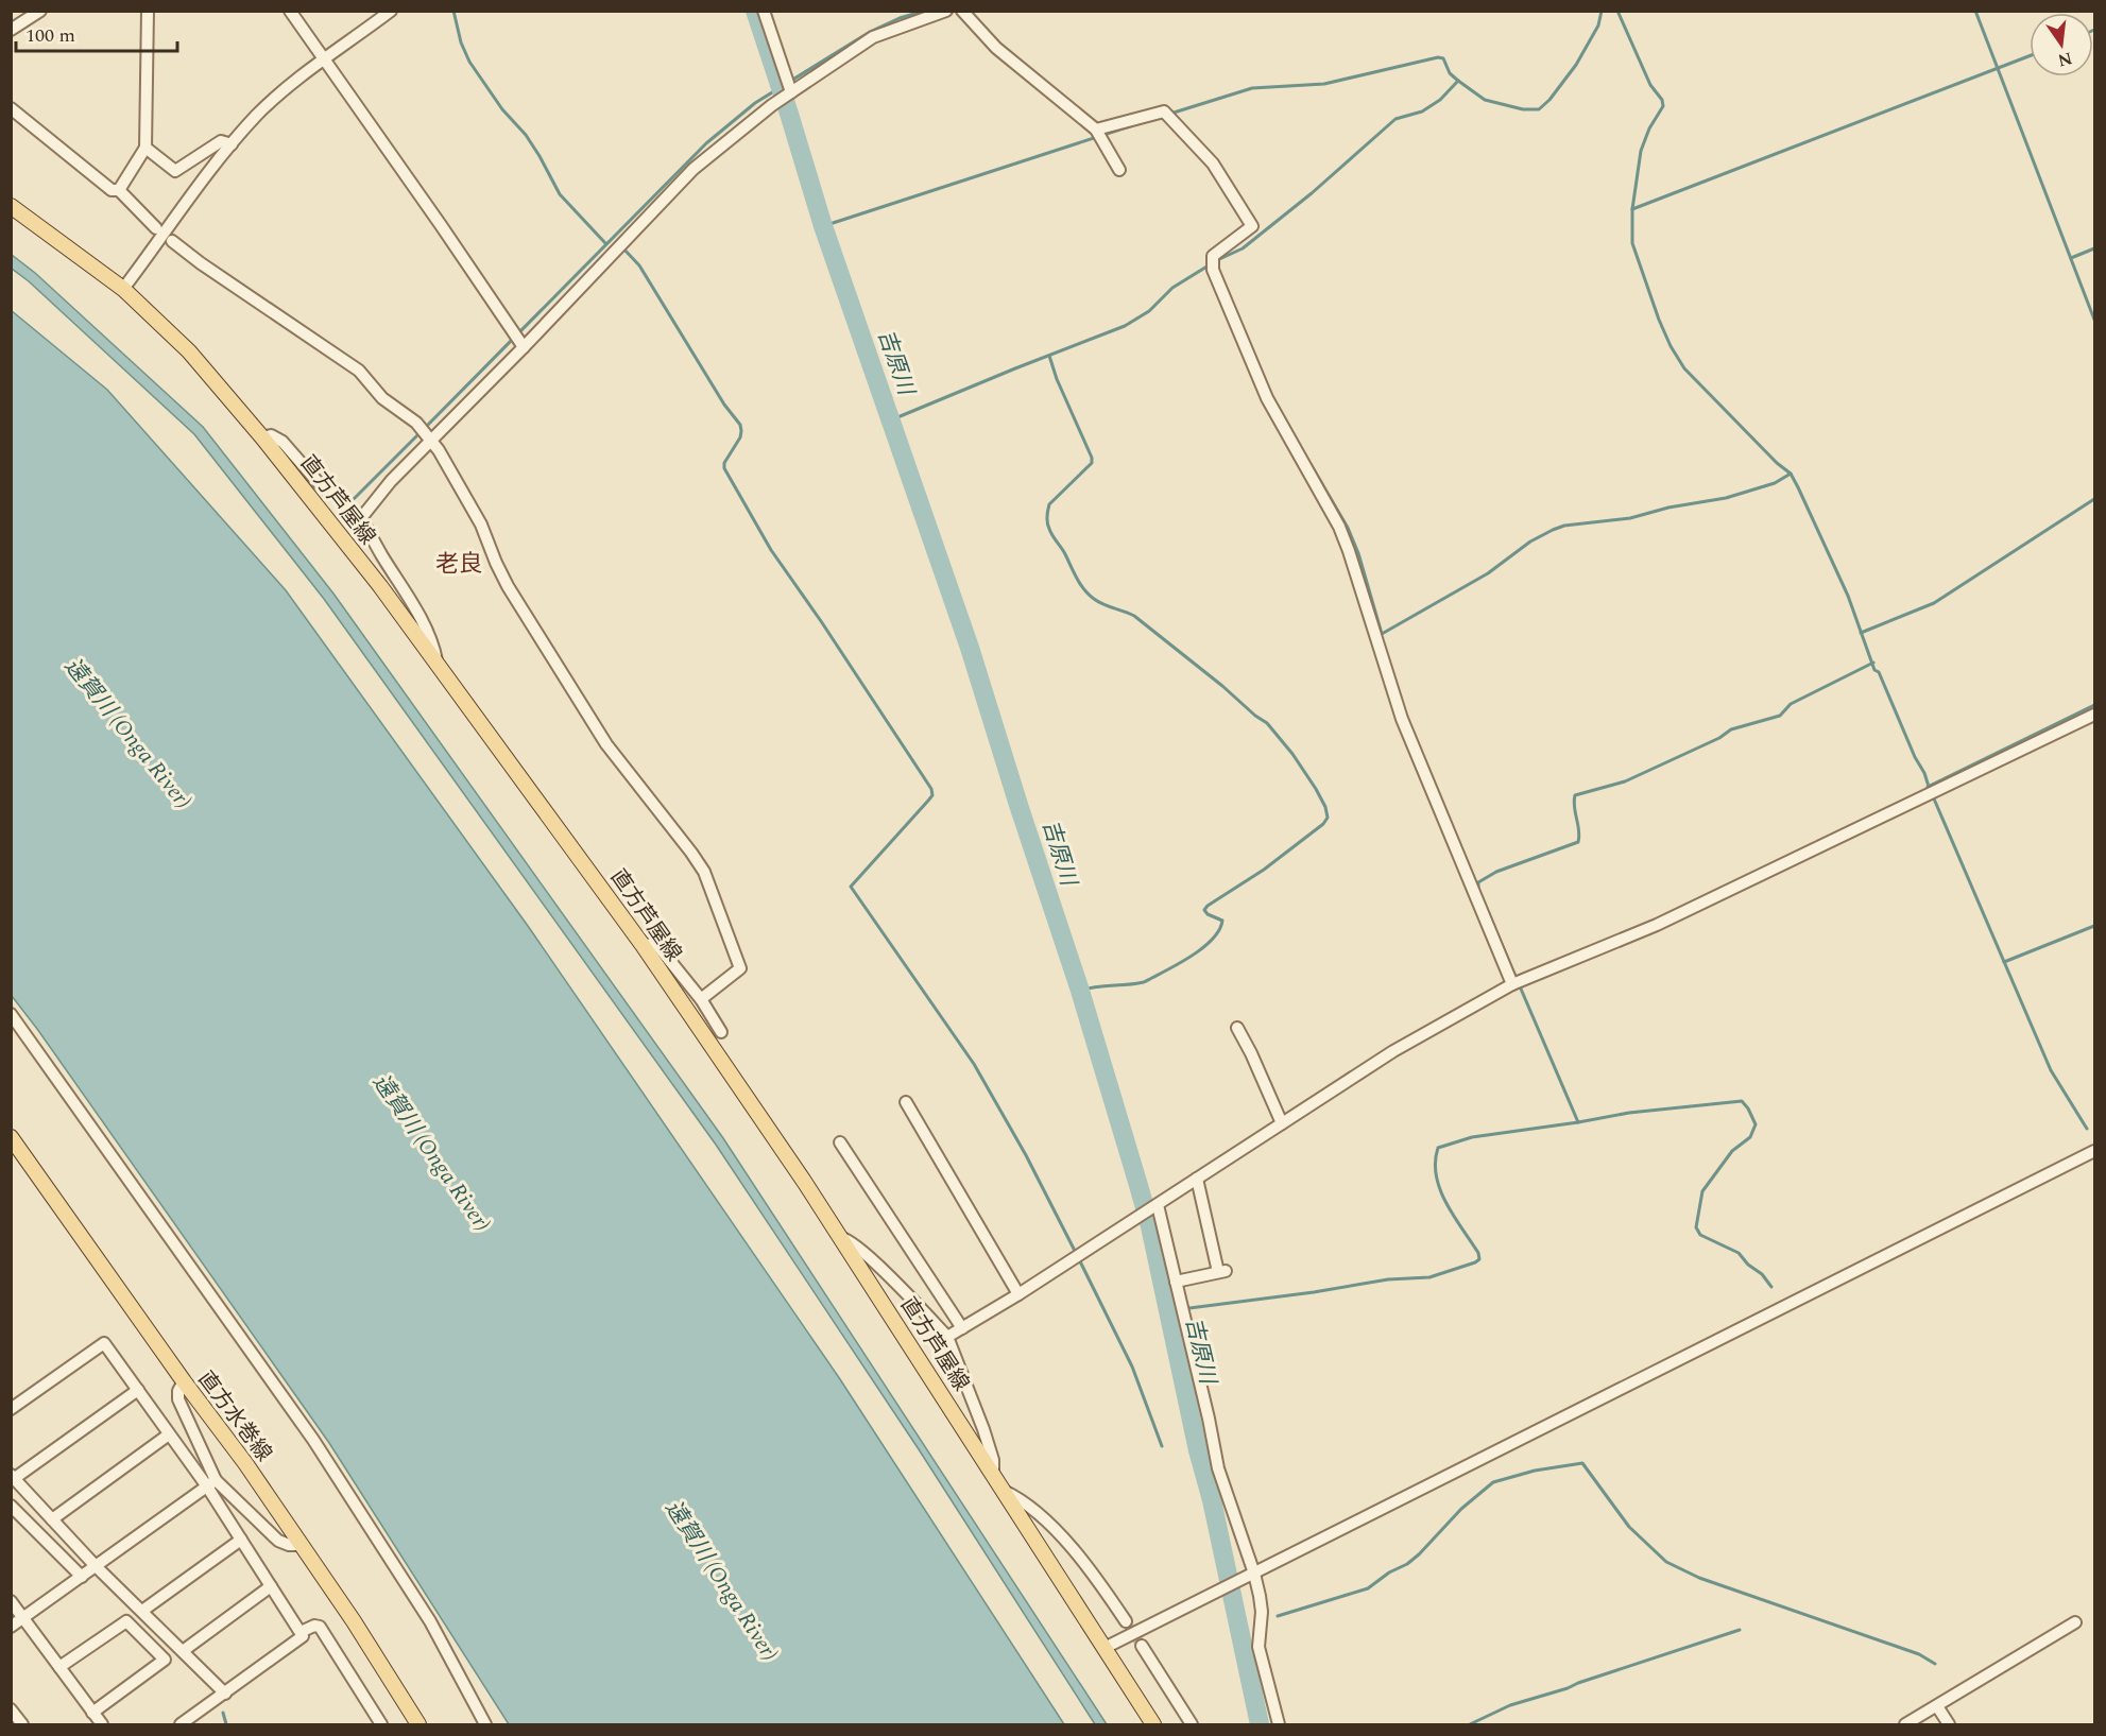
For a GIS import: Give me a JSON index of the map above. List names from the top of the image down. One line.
{"streets":{"main road":["直方芦屋線","直方水巻線"]},"districts":["老良"],"water":["吉原川","遠賀川 (Onga River)"],"scale_bar":"100 m","north":"bottom"}
